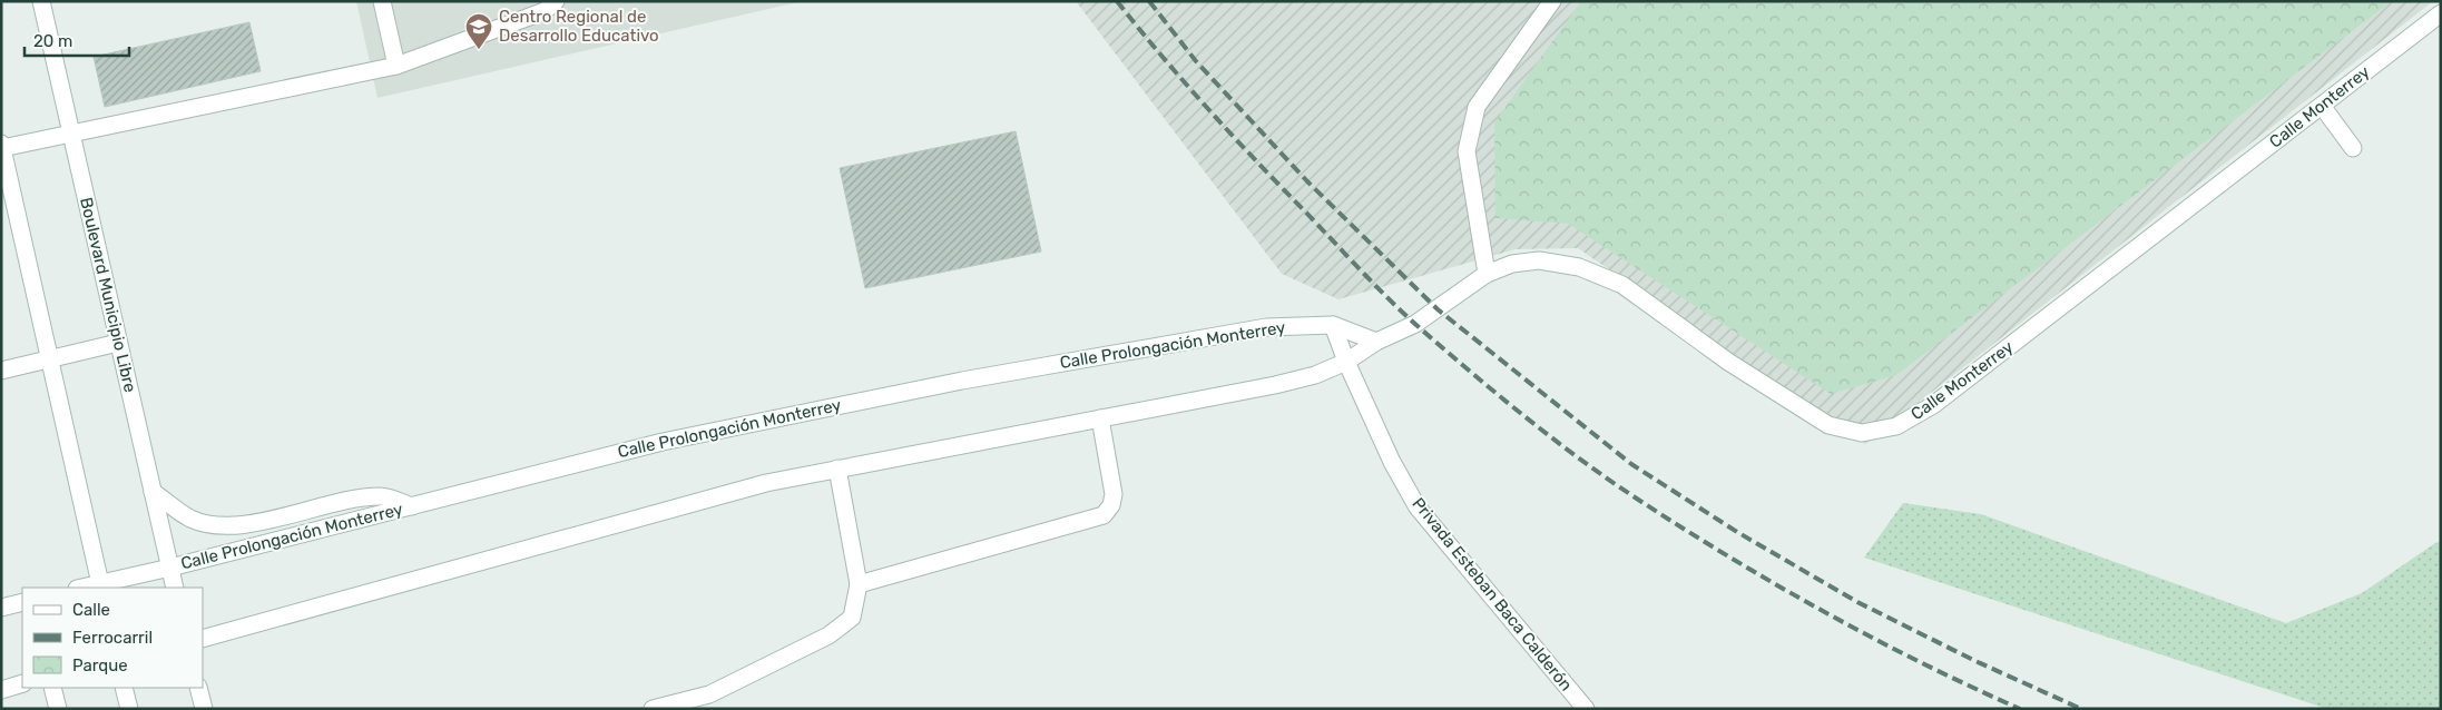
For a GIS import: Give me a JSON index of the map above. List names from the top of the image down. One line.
{"streets":{"street":["Calle Monterrey","Boulevard Municipio Libre","Calle Prolongación Monterrey","Privada Esteban Baca Calderón"]},"crossings":[["Calle Monterrey","Calle Prolongación Monterrey"],["Boulevard Municipio Libre","Calle Prolongación Monterrey"],["Calle Prolongación Monterrey","Privada Esteban Baca Calderón"]],"places":{"school or university":["Centro Regional de Desarrollo Educativo"]},"legend":["Calle","Ferrocarril","Parque"],"scale_bar":"20 m"}
